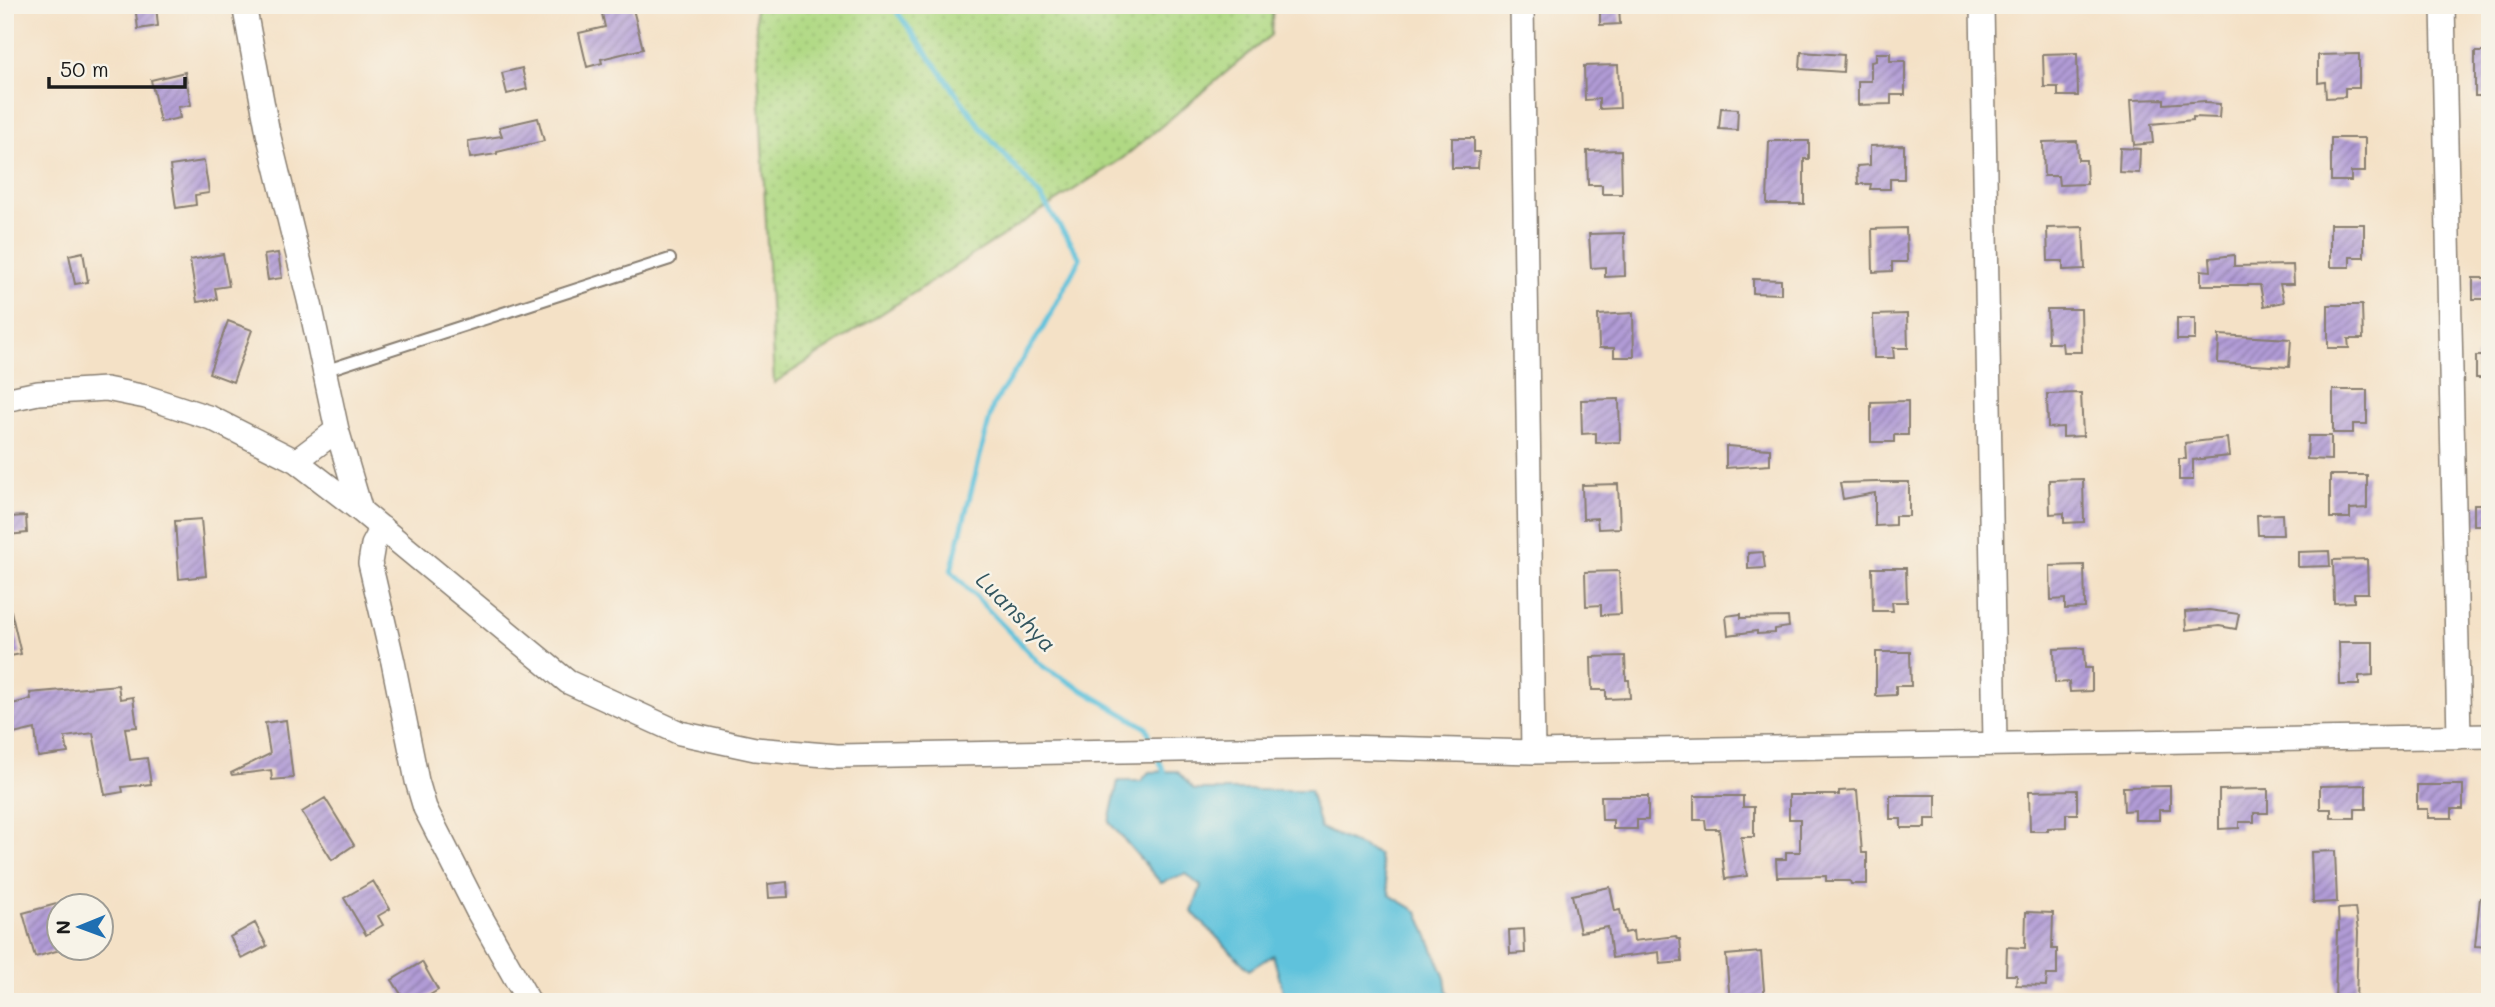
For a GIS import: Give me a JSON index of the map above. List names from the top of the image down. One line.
{"water":["Luanshya"],"scale_bar":"50 m","north":"left"}
